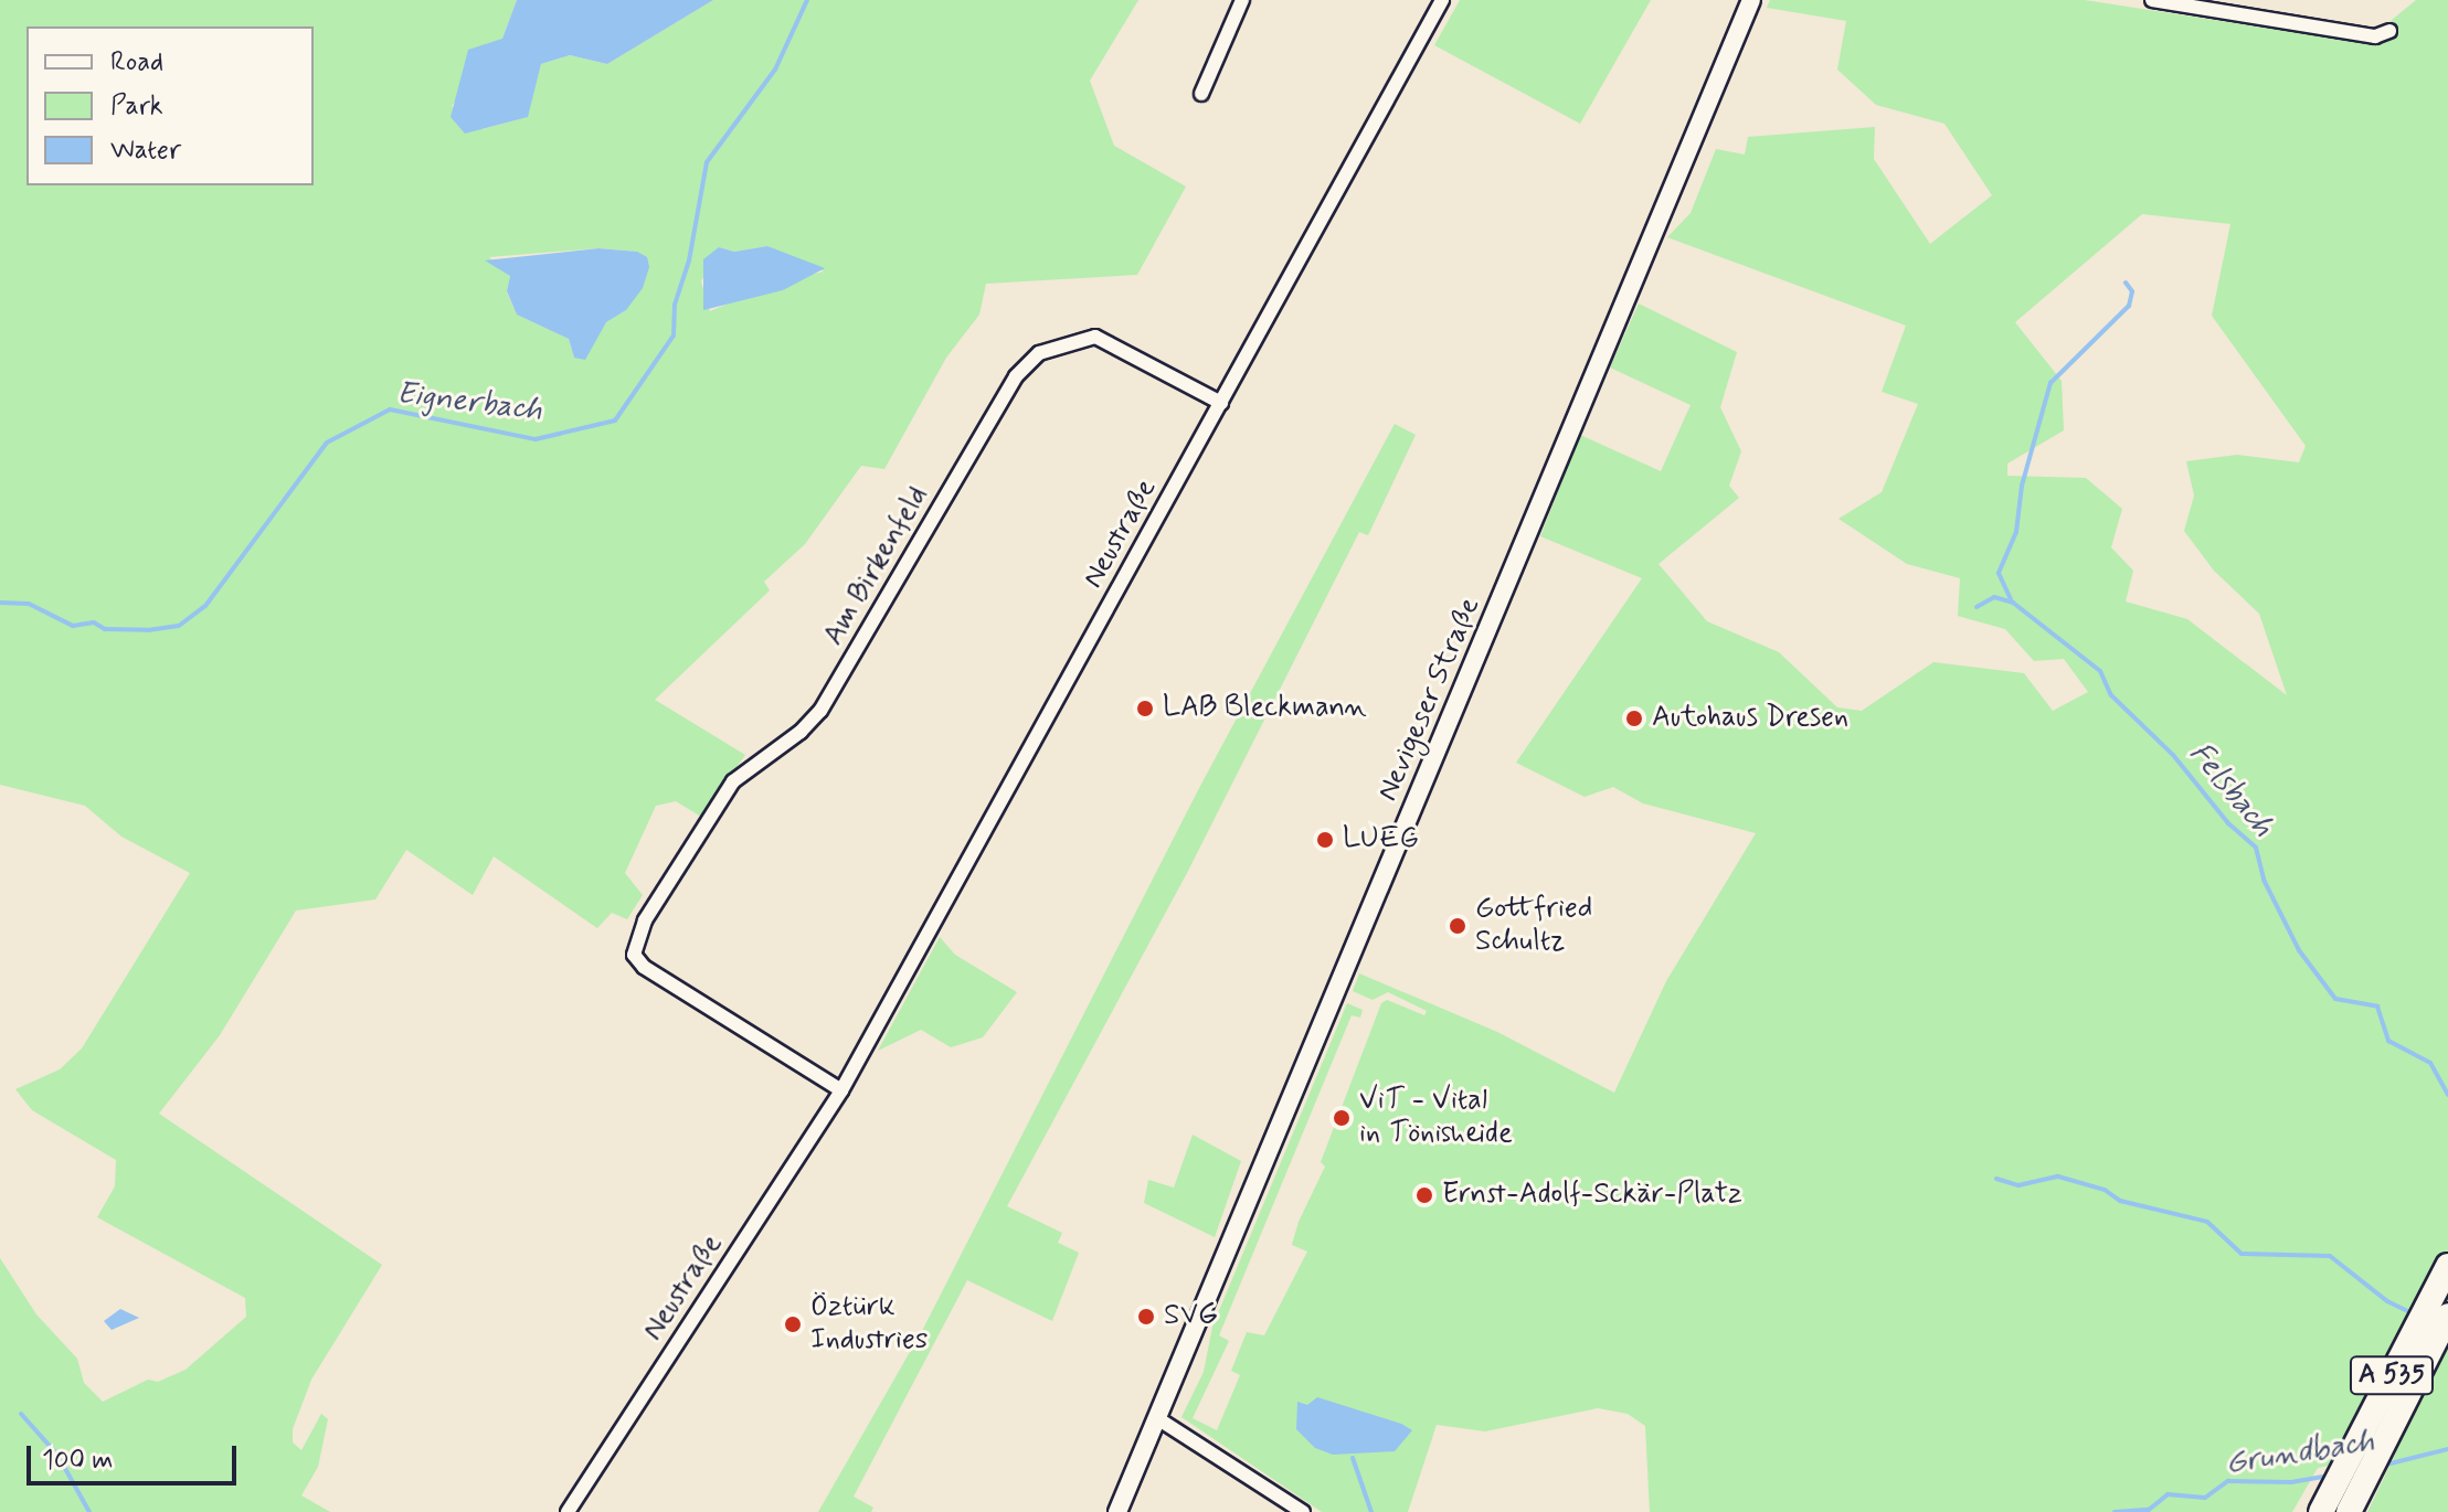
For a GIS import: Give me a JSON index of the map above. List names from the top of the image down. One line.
{"streets":{"highway":["A 535"],"main road":["Nevigeser Straße"],"street":["Neustraße","Am Birkenfeld"]},"crossings":[["Neustraße","Am Birkenfeld"]],"water":["Eignerbach","Felsbach","Grundbach"],"places":["LAB Bleckmann","Autohaus Dresen","LUEG","Gottfried Schultz","ViT - Vital in Tönisheide","Ernst-Adolf-Sckär-Platz","SVG","Öztürk Industries"],"legend":["Road","Park","Water"],"scale_bar":"100 m"}
